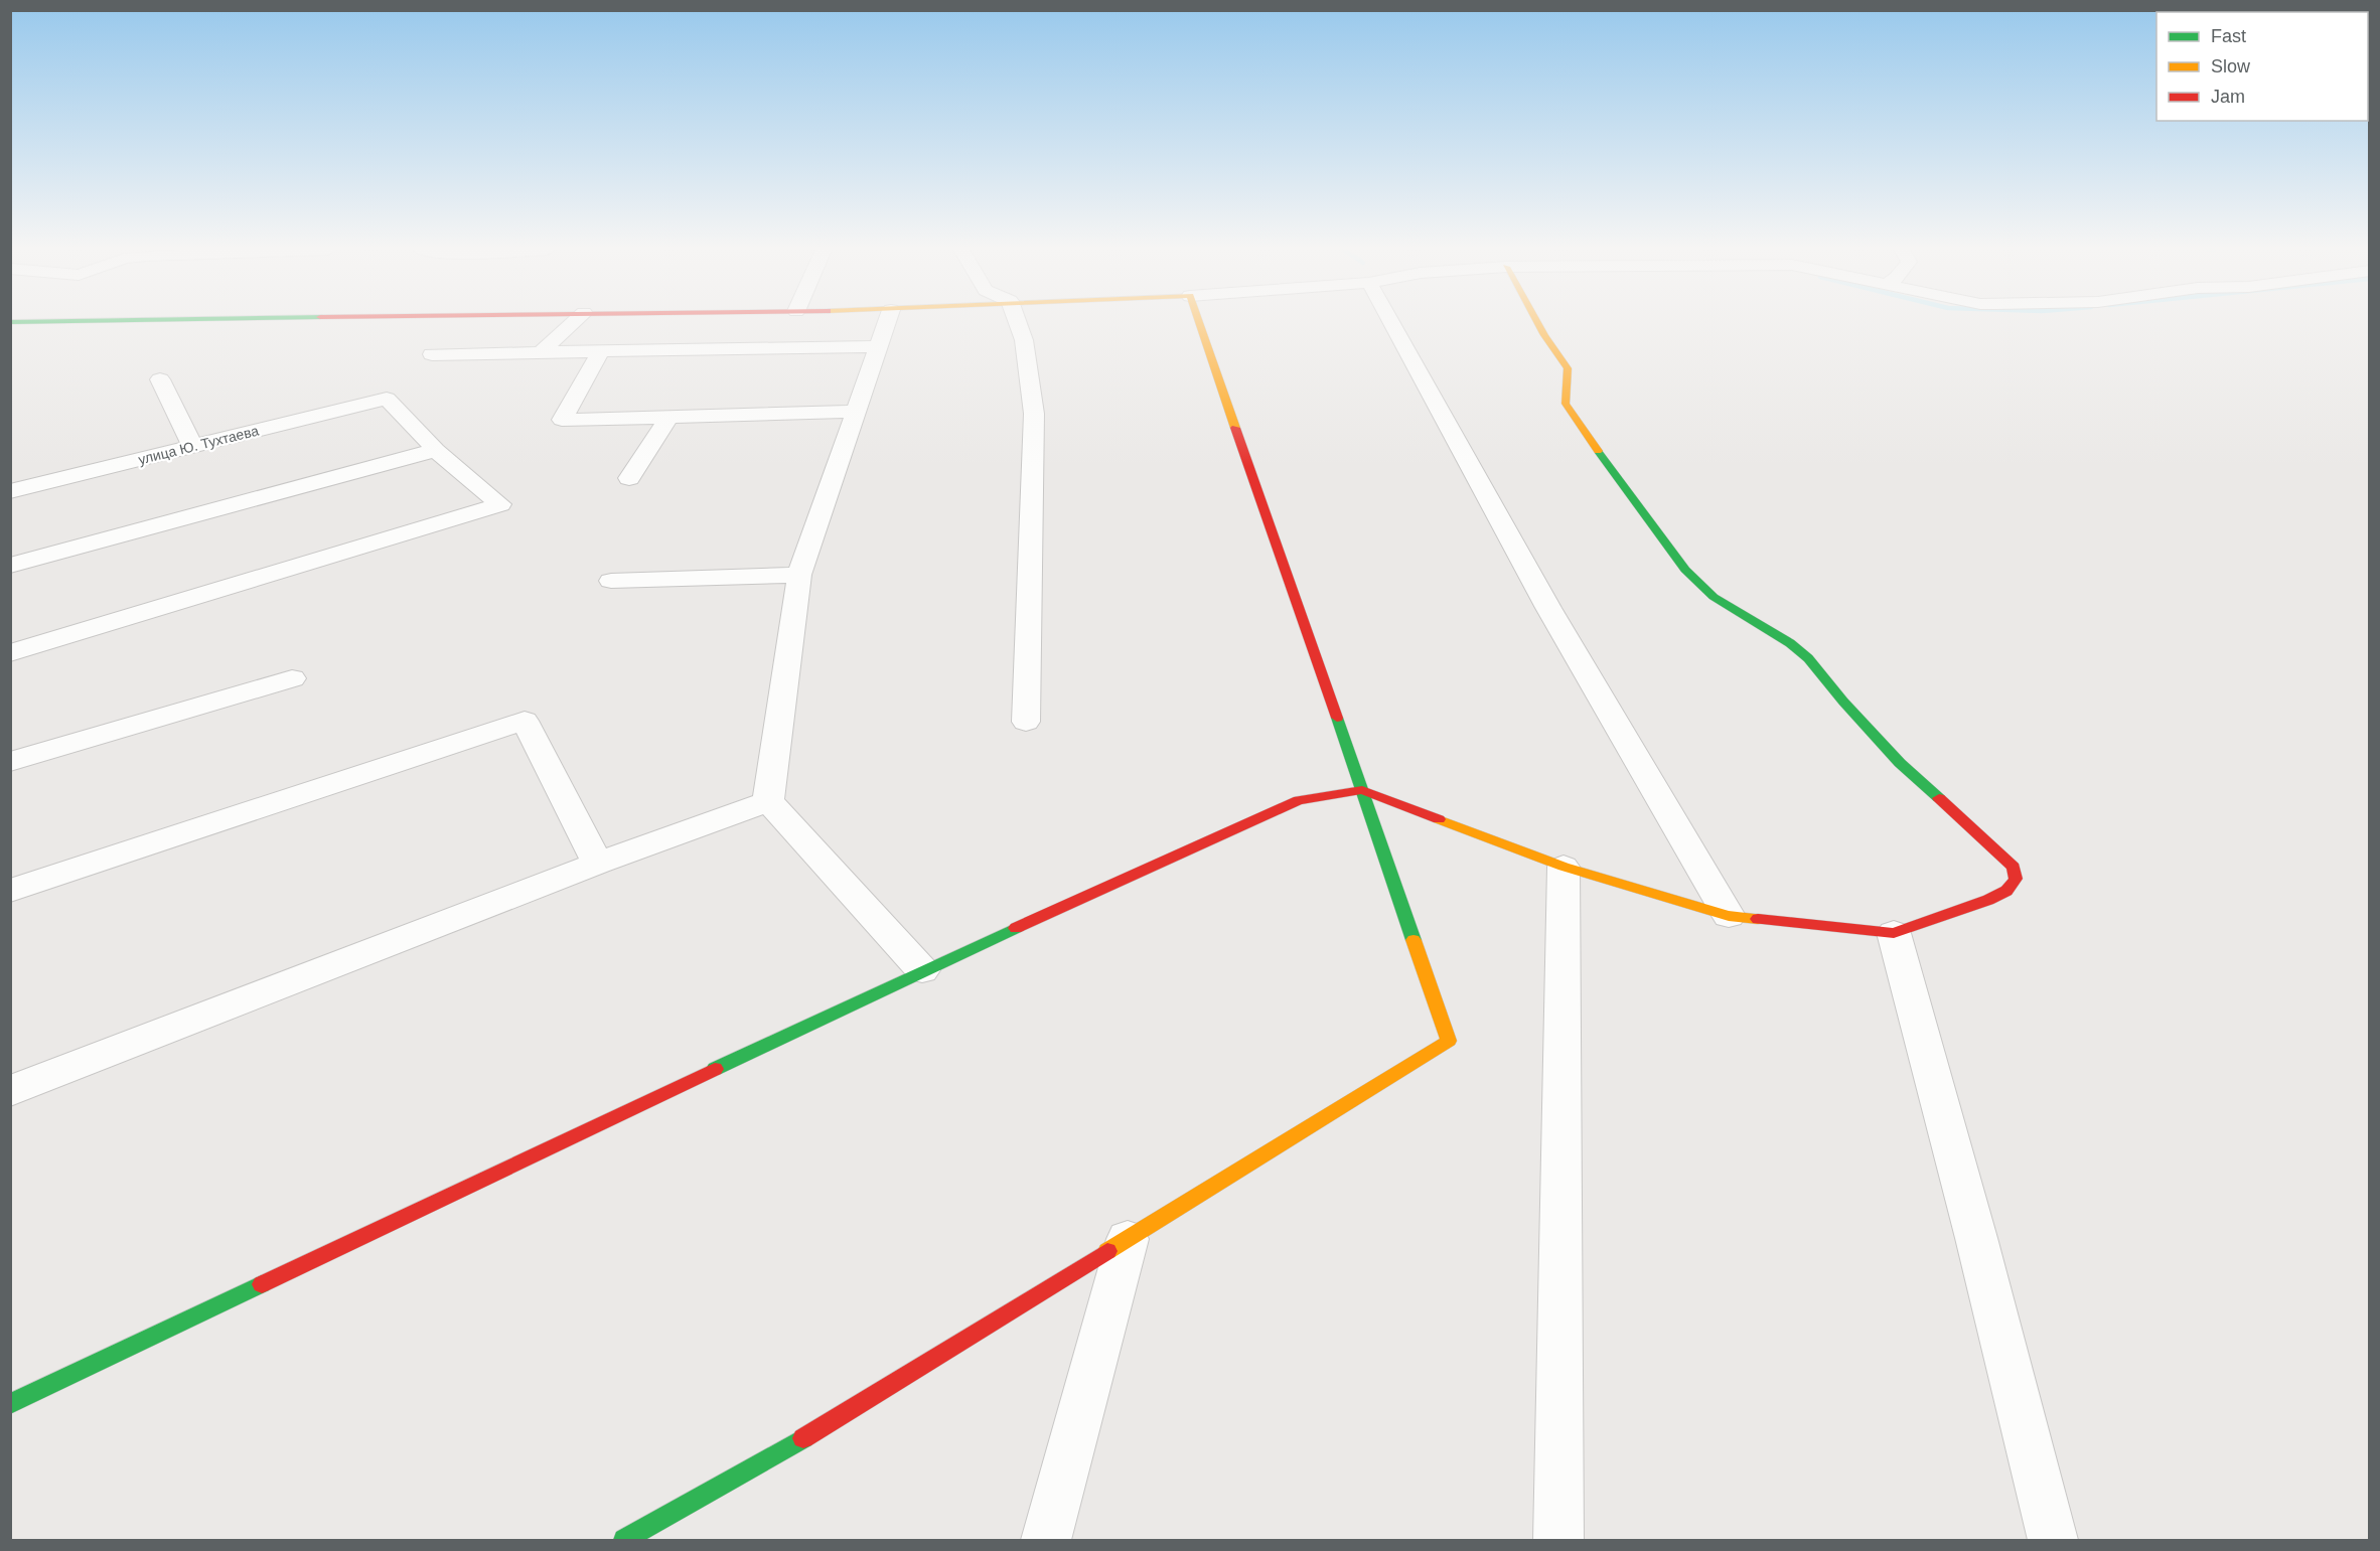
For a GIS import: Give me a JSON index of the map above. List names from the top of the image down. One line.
{"streets":{"street":["улица Ю. Тухтаева"]},"legend":["Fast","Slow","Jam"]}
